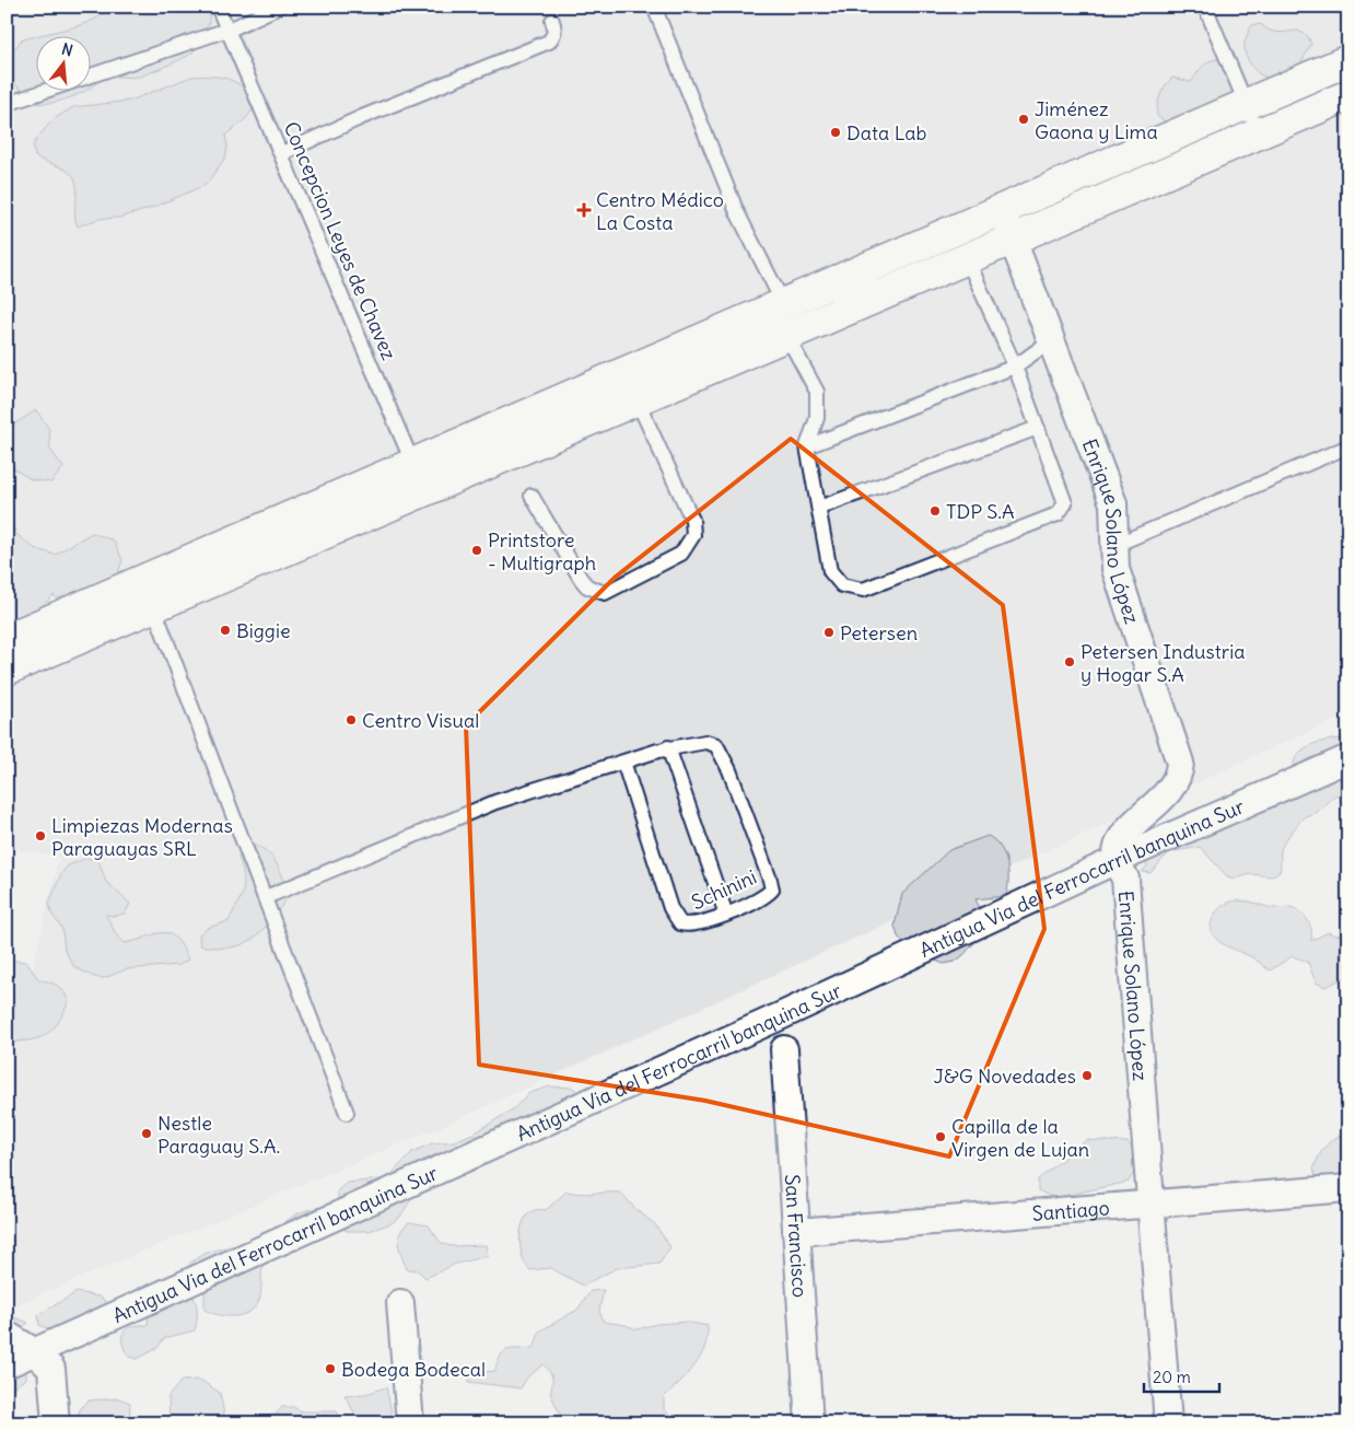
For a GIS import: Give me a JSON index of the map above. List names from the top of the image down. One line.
{"streets":{"street":["Enrique Solano López","Antigua Via del Ferrocarril banquina Sur","Santiago","San Francisco"],"lane":["Concepcion Leyes de Chavez","Schinini"]},"crossings":[["Enrique Solano López","Antigua Via del Ferrocarril banquina Sur"],["Enrique Solano López","Santiago"],["Santiago","San Francisco"]],"places":{"other":["Jiménez Gaona y Lima","Data Lab","TDP S.A","Printstore - Multigraph","Biggie","Petersen","Petersen Industria y Hogar S.A","Centro Visual","Limpiezas Modernas Paraguayas SRL","J&G Novedades","Nestle Paraguay S.A.","Capilla de la Virgen de Lujan","Bodega Bodecal"],"health":["Centro Médico La Costa"]},"scale_bar":"20 m","north":"top"}
